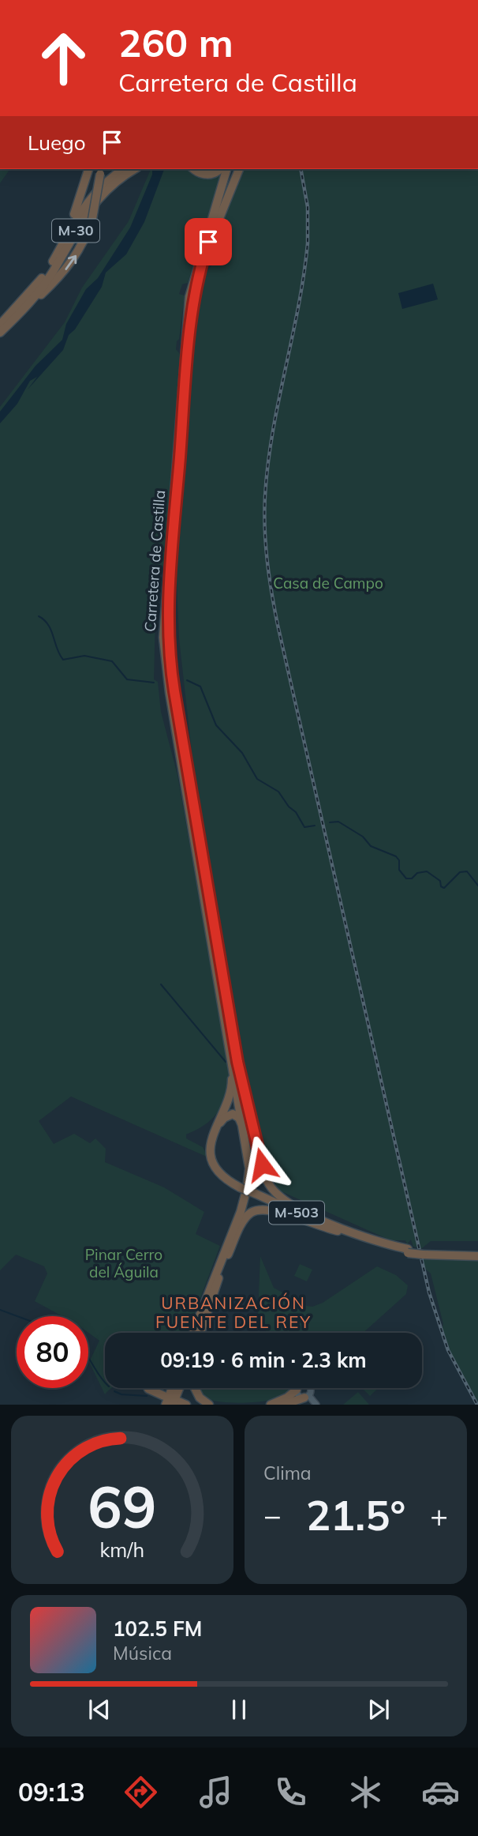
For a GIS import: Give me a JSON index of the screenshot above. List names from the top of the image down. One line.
{"streets":{"highway":["M-30","Carretera de Castilla","M-503"]},"crossings":[["Carretera de Castilla","M-503"]],"districts":["URBANIZACIÓN FUENTE DEL REY"],"parks":["Casa de Campo","Pinar Cerro del Águila"],"page":{"turn":["260 m","Carretera de Castilla"],"then":"Luego","limit":"80","trip":"09:19 · 6 min · 2.3 km","tile":"Clima","heat":["−","21.5°","+"],"song":["102.5 FM","Música"],"tabs":"09:13","gauge":["69","km/h"]}}
